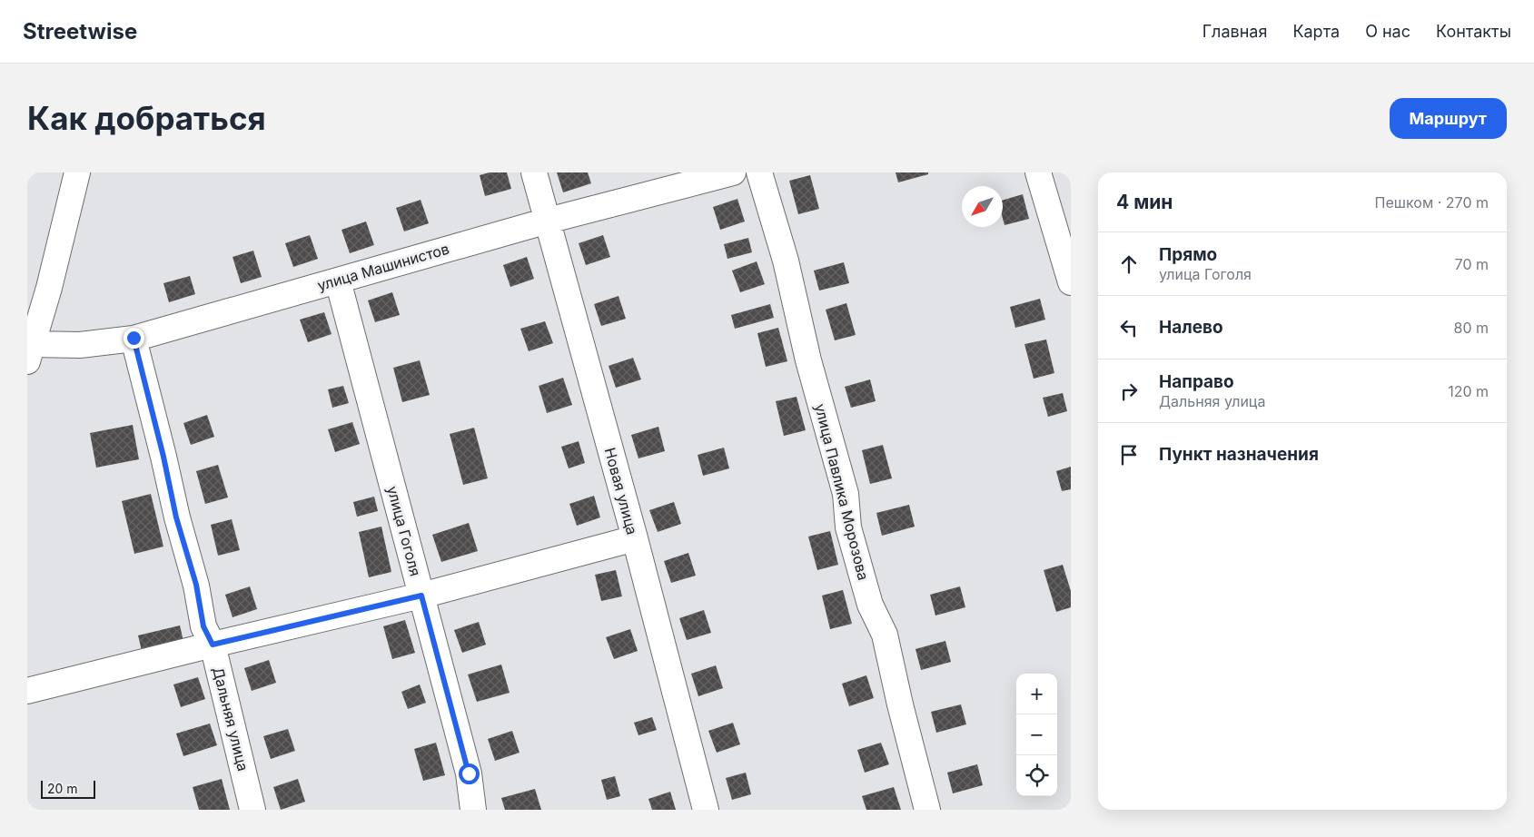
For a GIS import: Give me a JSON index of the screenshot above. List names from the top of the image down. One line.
{"streets":{"street":["улица Машинистов","Новая улица","улица Павлика Морозова","улица Гоголя","Дальняя улица"]},"crossings":[["улица Машинистов","Новая улица"],["улица Машинистов","улица Гоголя"],["улица Машинистов","Дальняя улица"]],"scale_bar":"20 m","north":"bottom left","page":{"header":"Streetwise","nav":["Главная","Карта","О нас","Контакты"],"buttons":"Маршрут","title":"Как добраться","heading":["4 мин","Пешком · 270 m"],"list":[["Прямо","улица Гоголя","70 m"],["Налево","80 m"],["Направо","Дальняя улица","120 m"],"Пункт назначения"],"map_buttons":["+","−"],"scale":"20 m"}}
